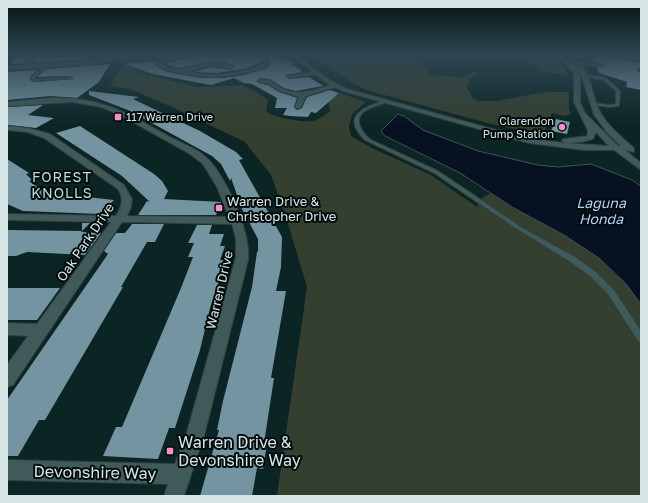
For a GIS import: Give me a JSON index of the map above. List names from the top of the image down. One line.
{"streets":{"main road":["Oak Park Drive","Warren Drive","Devonshire Way"]},"crossings":[["Warren Drive","Devonshire Way"]],"districts":["FOREST KNOLLS"],"water":["Laguna Honda"],"places":{"transit":["117 Warren Drive","Warren Drive & Christopher Drive","Warren Drive & Devonshire Way"],"other":["Clarendon Pump Station"]}}
